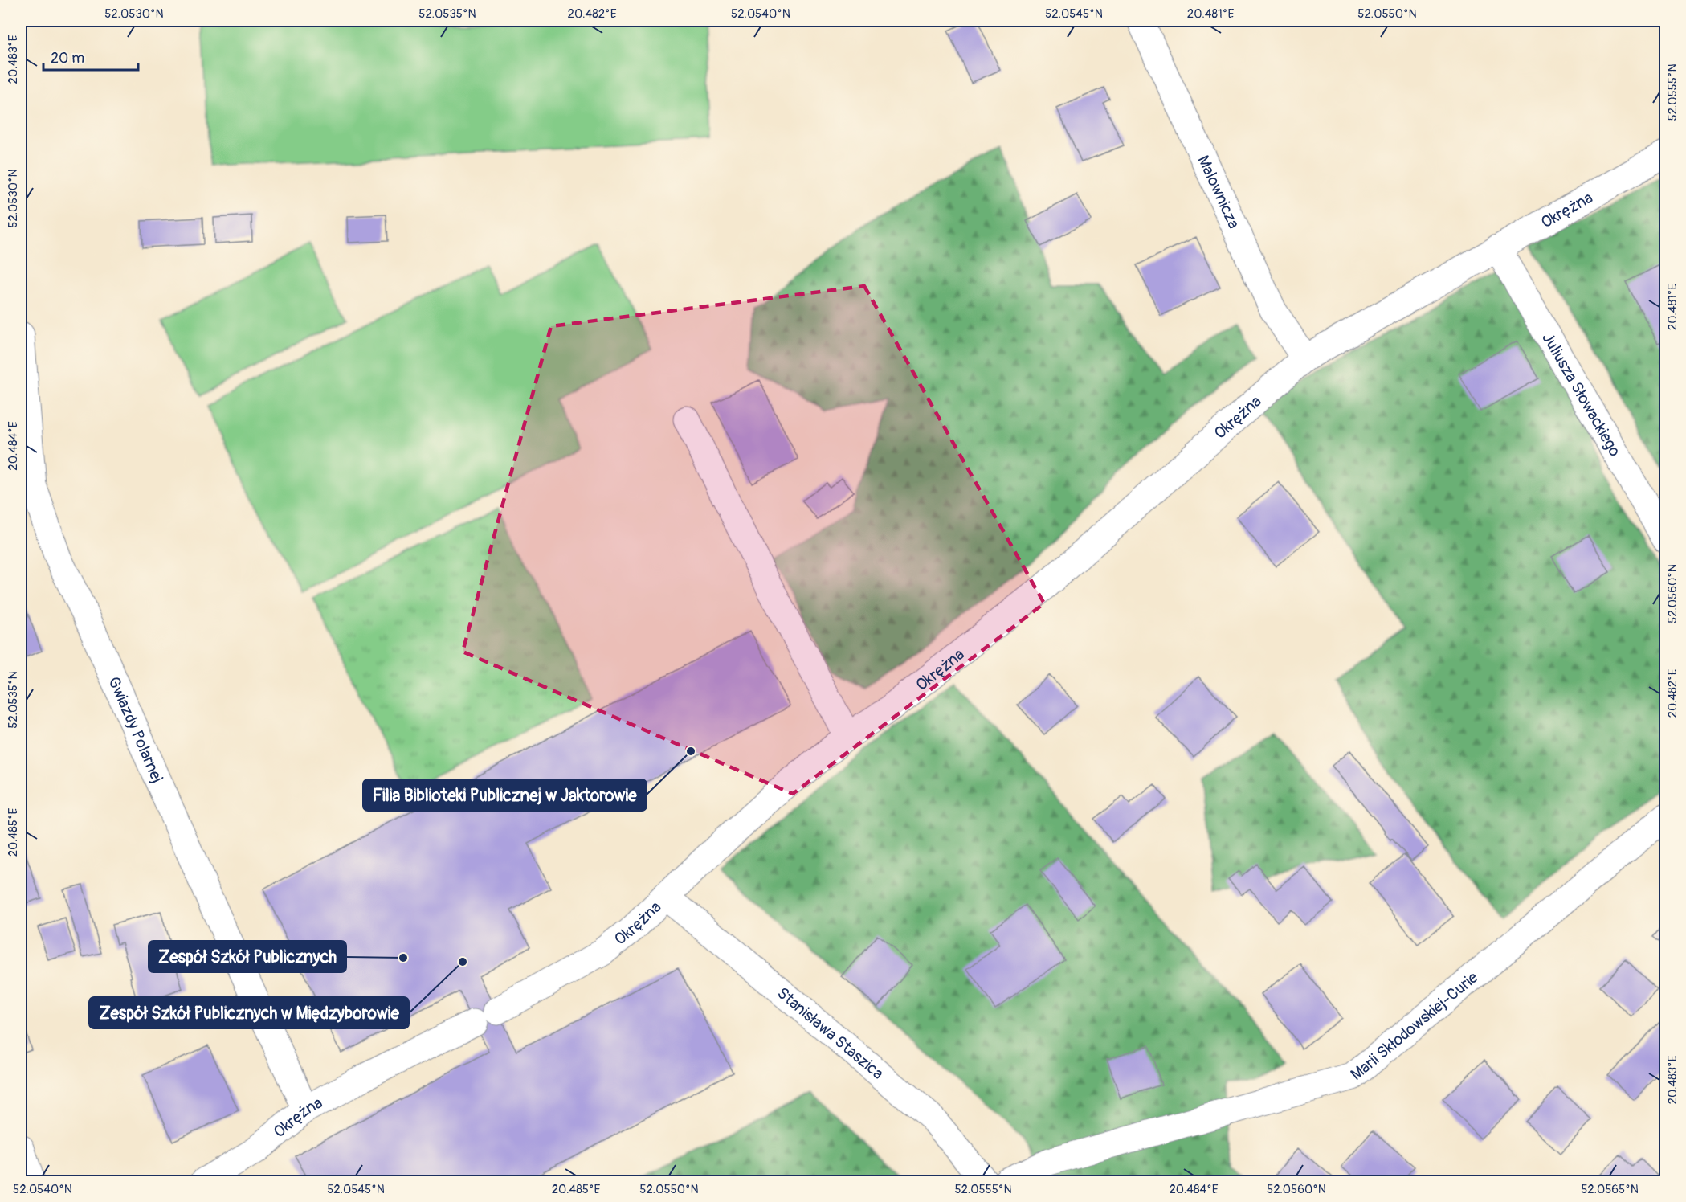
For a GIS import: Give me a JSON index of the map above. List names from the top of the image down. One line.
{"streets":{"street":["Malownicza","Okrężna","Juliusza Słowackiego","Gwiazdy Polarnej","Marii Skłodowskiej-Curie","Stanisława Staszica"]},"crossings":[["Malownicza","Okrężna"],["Okrężna","Juliusza Słowackiego"],["Okrężna","Gwiazdy Polarnej"],["Okrężna","Stanisława Staszica"]],"places":["Filia Biblioteki Publicznej w Jaktorowie","Zespół Szkół Publicznych","Zespół Szkół Publicznych w Międzyborowie"],"scale_bar":"20 m","coordinates":["52.0530°N","52.0535°N","20.482°E","52.0540°N","52.0545°N","20.481°E","52.0550°N","20.483°E","52.0555°N","20.484°E","52.0560°N","20.485°E","52.0565°N"]}
